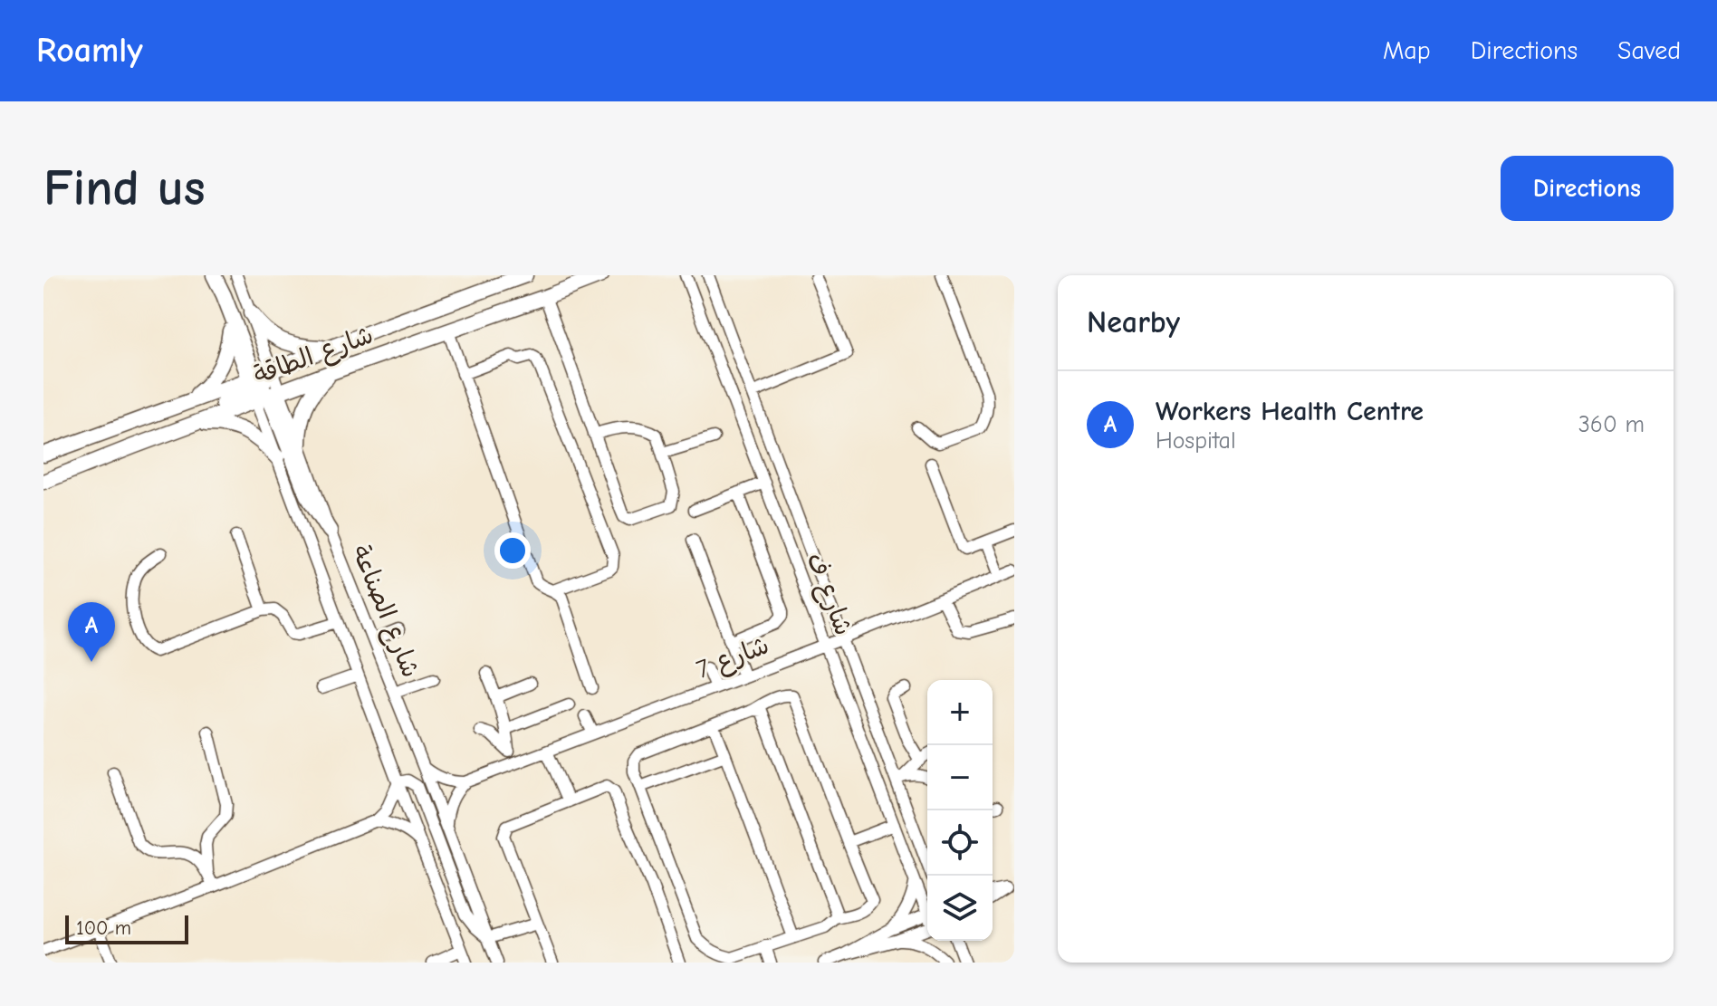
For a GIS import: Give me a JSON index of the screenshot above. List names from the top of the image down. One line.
{"streets":{"main road":["شارع الطاقة"],"street":["شارع ف","شارع الصناعة","شارع 7"]},"crossings":[["شارع الطاقة","شارع الصناعة"],["شارع ف","شارع 7"]],"scale_bar":"100 m","page":{"header":"Roamly","nav":["Map","Directions","Saved"],"buttons":"Directions","title":"Find us","heading":"Nearby","list":[{"mark":"A","name":"Workers Health Centre","note":"Hospital","value":"360 m"}],"pins":"A","map_buttons":["+","−"],"scale":"100 m"}}
